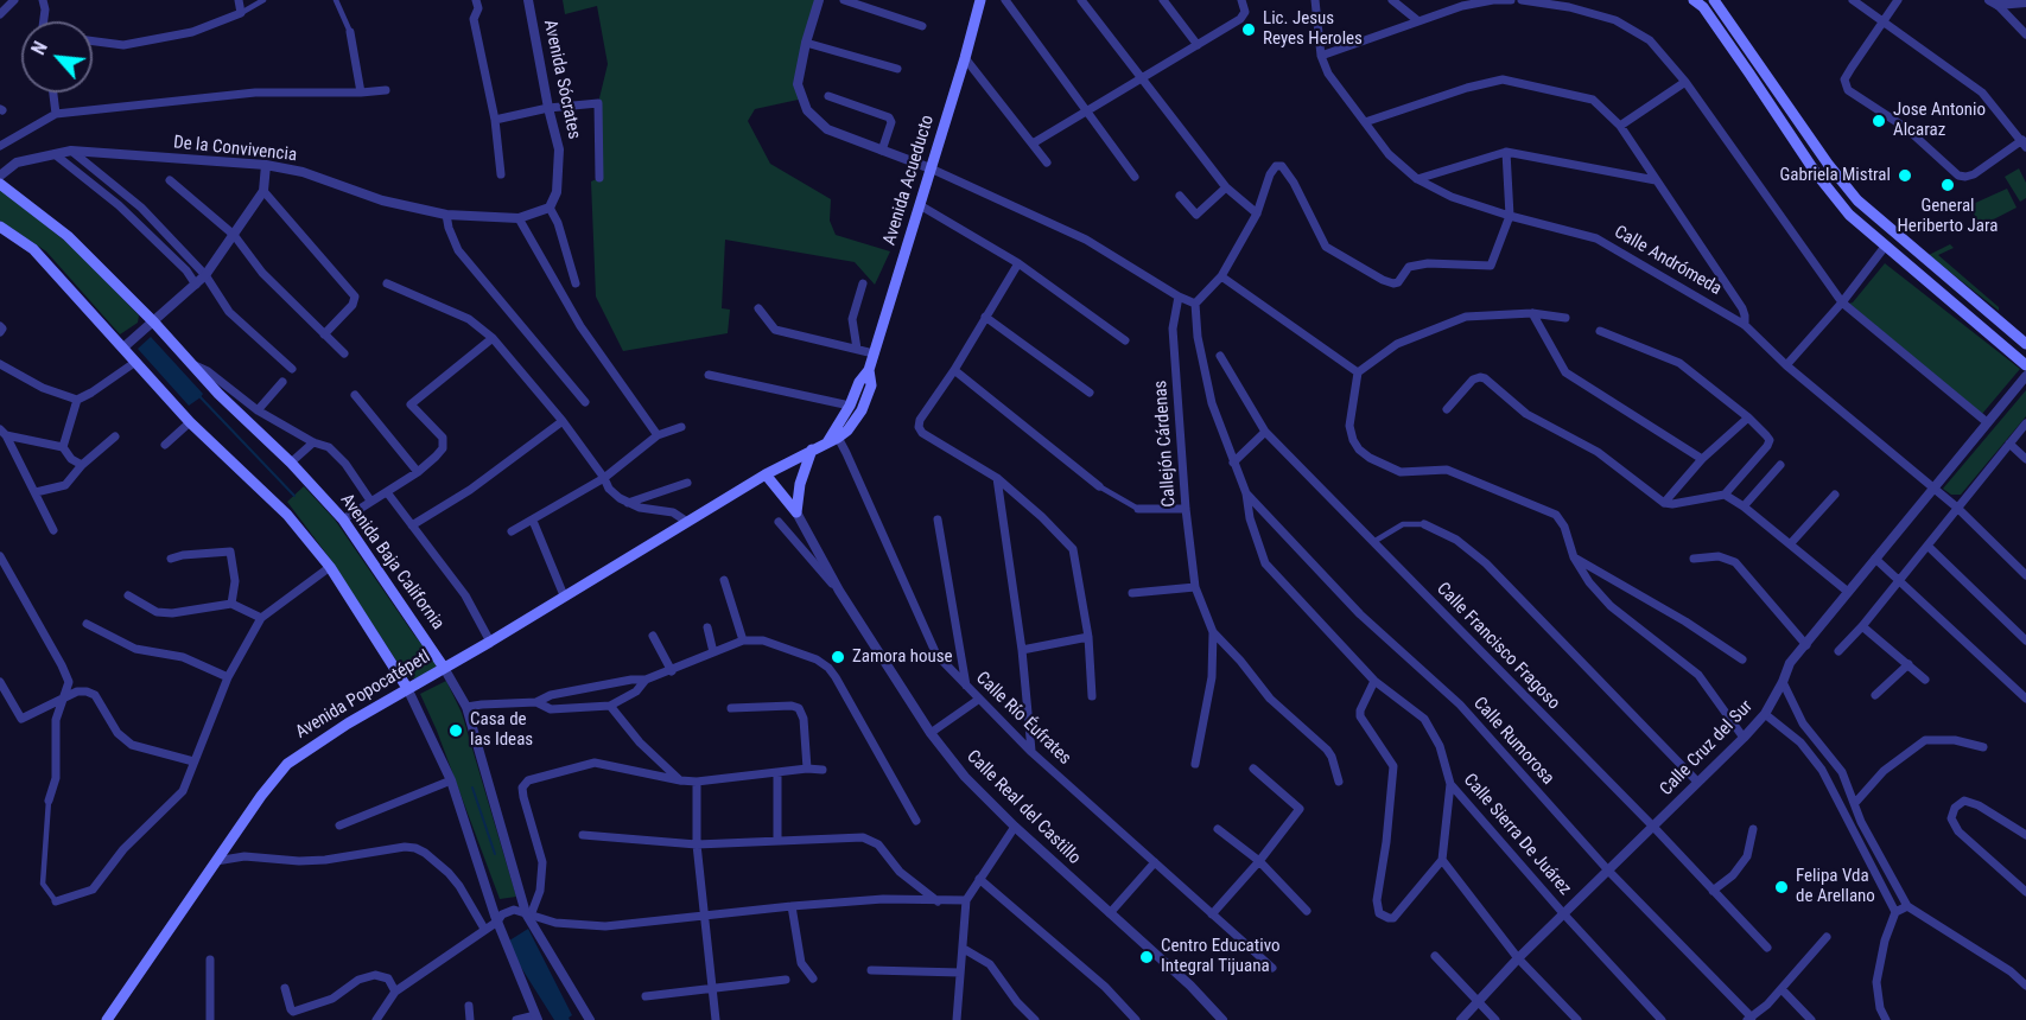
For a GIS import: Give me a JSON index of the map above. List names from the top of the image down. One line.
{"streets":{"main road":["Avenida Acueducto","Avenida Baja California","Avenida Popocatépetl"],"street":["Avenida Sócrates","De la Convivencia","Calle Andrómeda","Callejón Cárdenas","Calle Francisco Fragoso","Calle Río Éufrates","Calle Rumorosa","Calle Cruz del Sur","Calle Real del Castillo","Calle Sierra De Juárez"]},"crossings":[["Avenida Sócrates","De la Convivencia"],["Avenida Acueducto","Avenida Popocatépetl"],["Avenida Acueducto","Calle Río Éufrates"],["Calle Andrómeda","Calle Cruz del Sur"],["Avenida Baja California","Avenida Popocatépetl"],["Calle Francisco Fragoso","Calle Cruz del Sur"],["Calle Rumorosa","Calle Cruz del Sur"],["Calle Rumorosa","Calle Sierra De Juárez"],["Calle Cruz del Sur","Calle Sierra De Juárez"]],"places":["Lic. Jesus Reyes Heroles","Jose Antonio Alcaraz","Gabriela Mistral","General Heriberto Jara","Zamora house","Casa de las Ideas","Felipa Vda de Arellano","Centro Educativo Integral Tijuana"],"north":"top left"}
